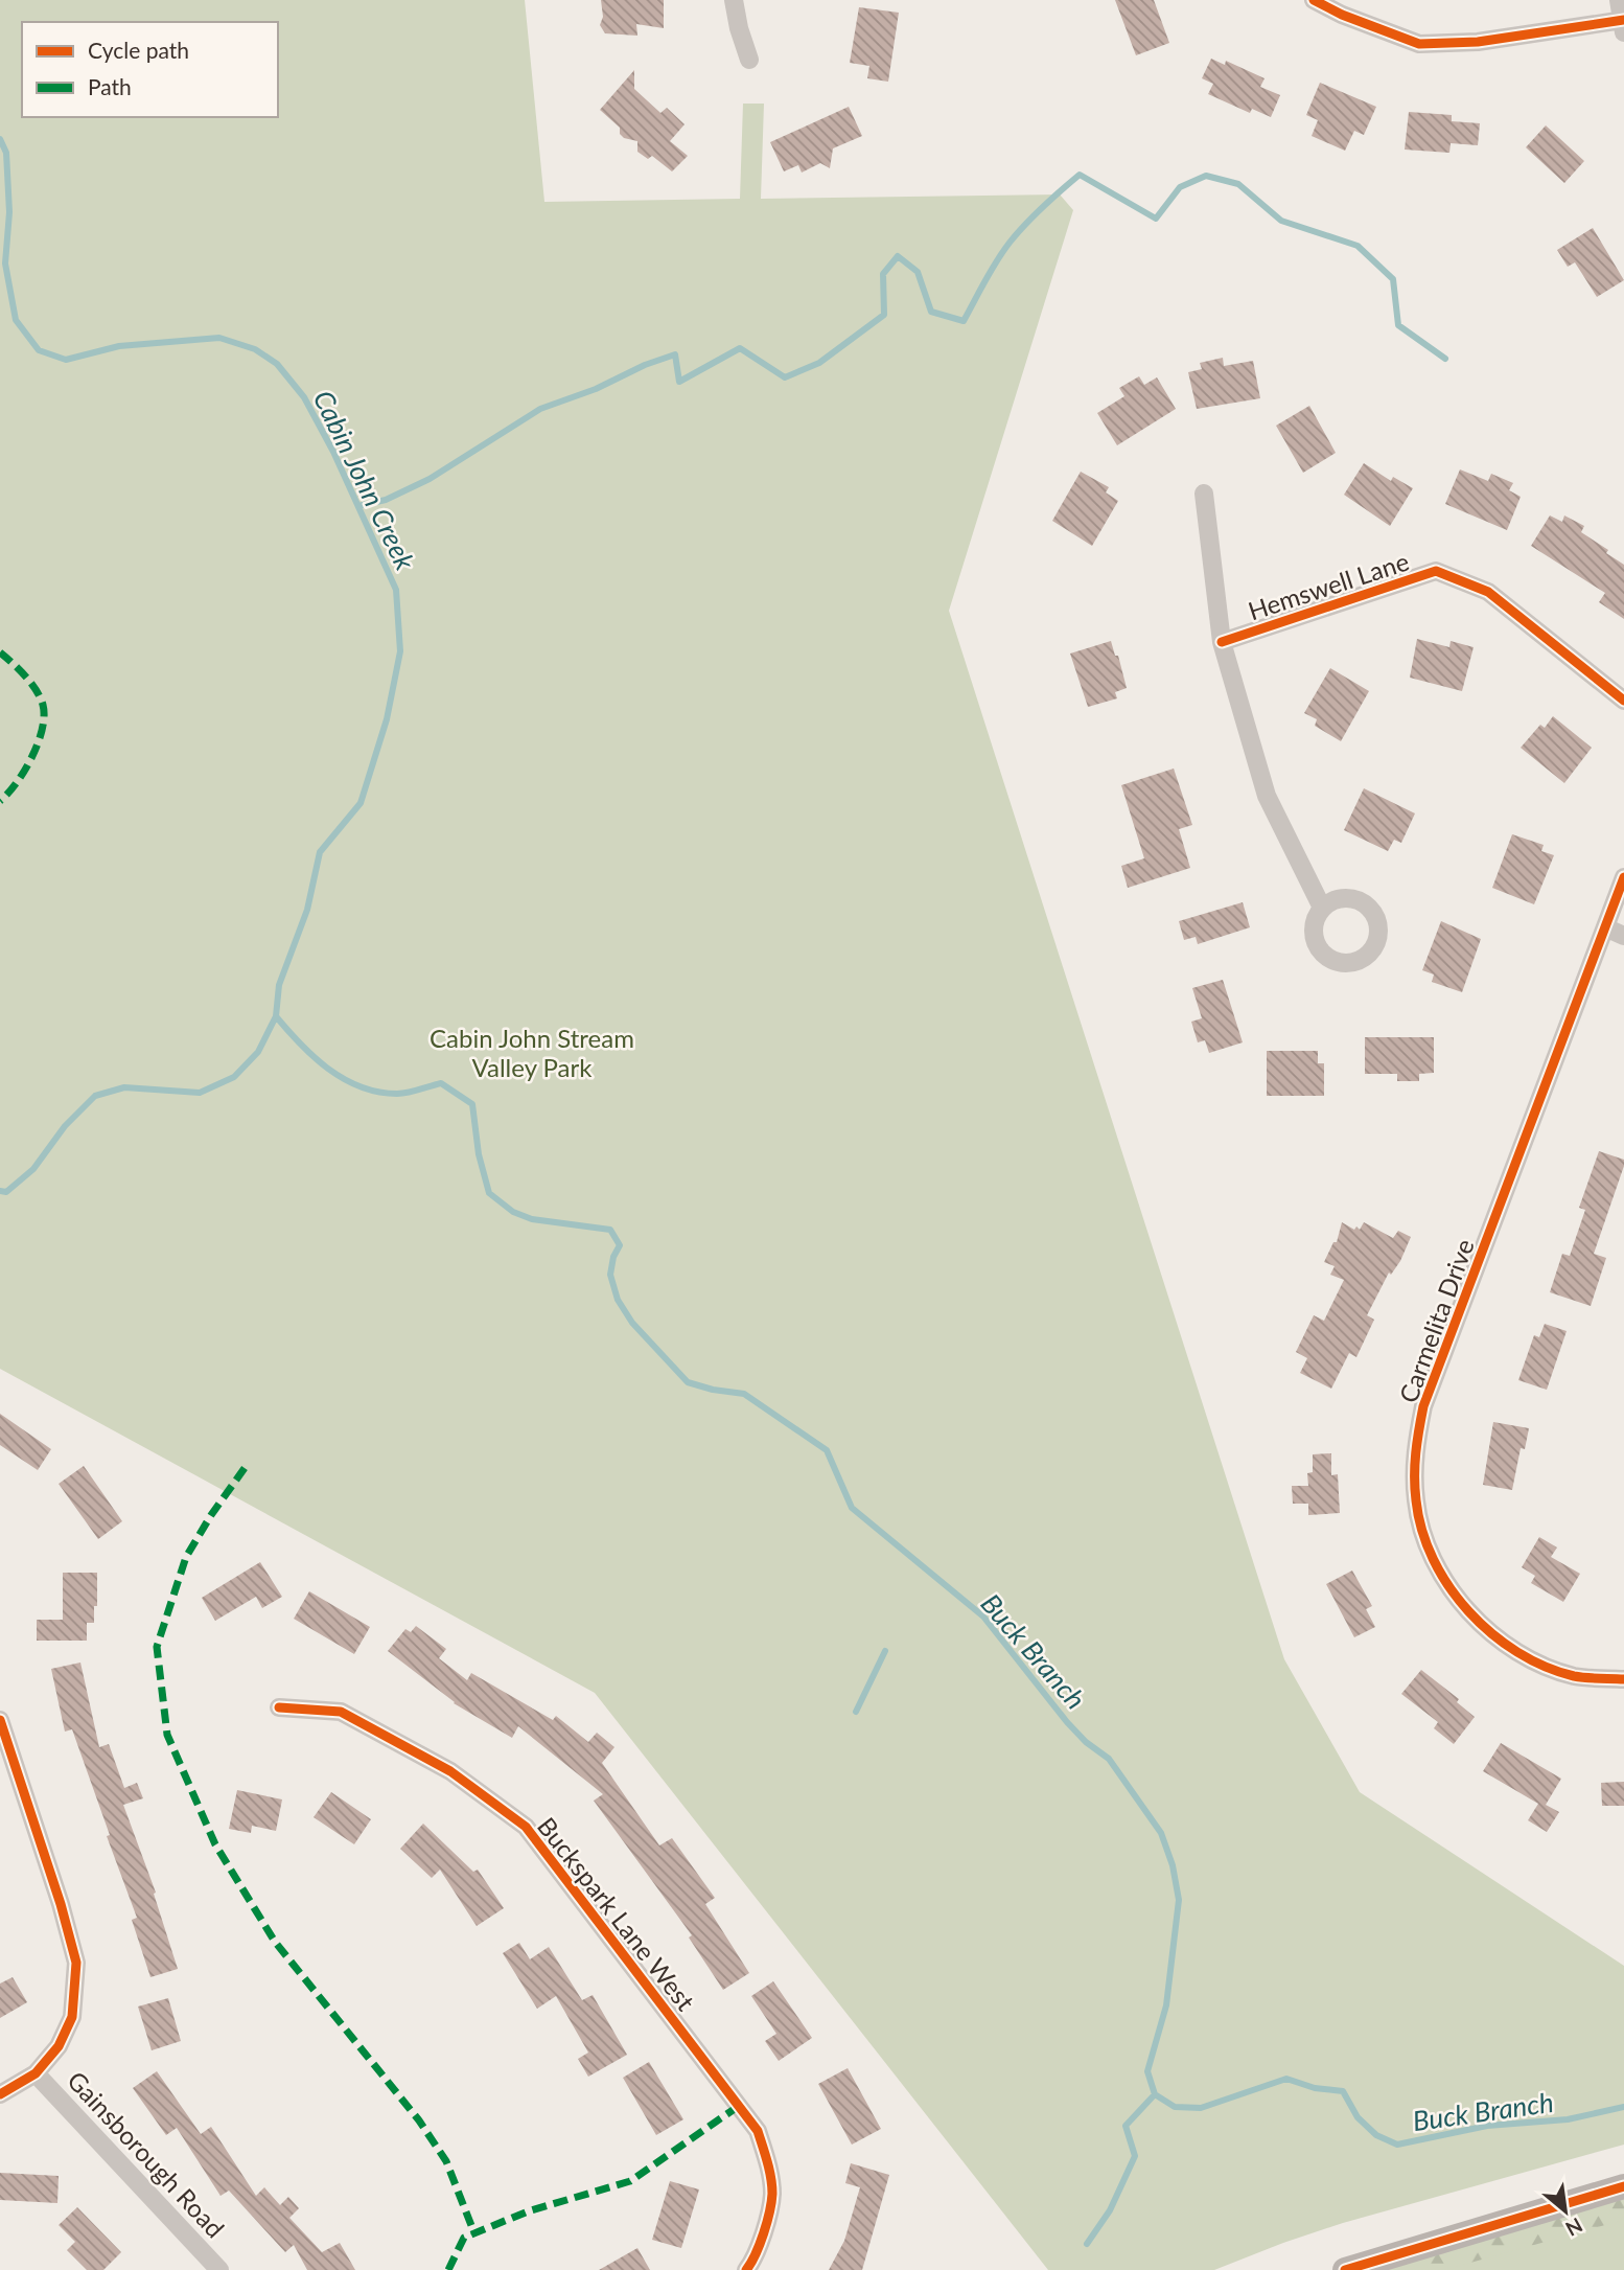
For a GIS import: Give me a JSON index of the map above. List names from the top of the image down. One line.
{"streets":{"street":["Hemswell Lane","Carmelita Drive","Buckspark Lane West","Gainsborough Road"]},"water":["Cabin John Creek","Buck Branch"],"parks":["Cabin John Stream Valley Park"],"legend":["Cycle path","Path"],"north":"bottom right"}
